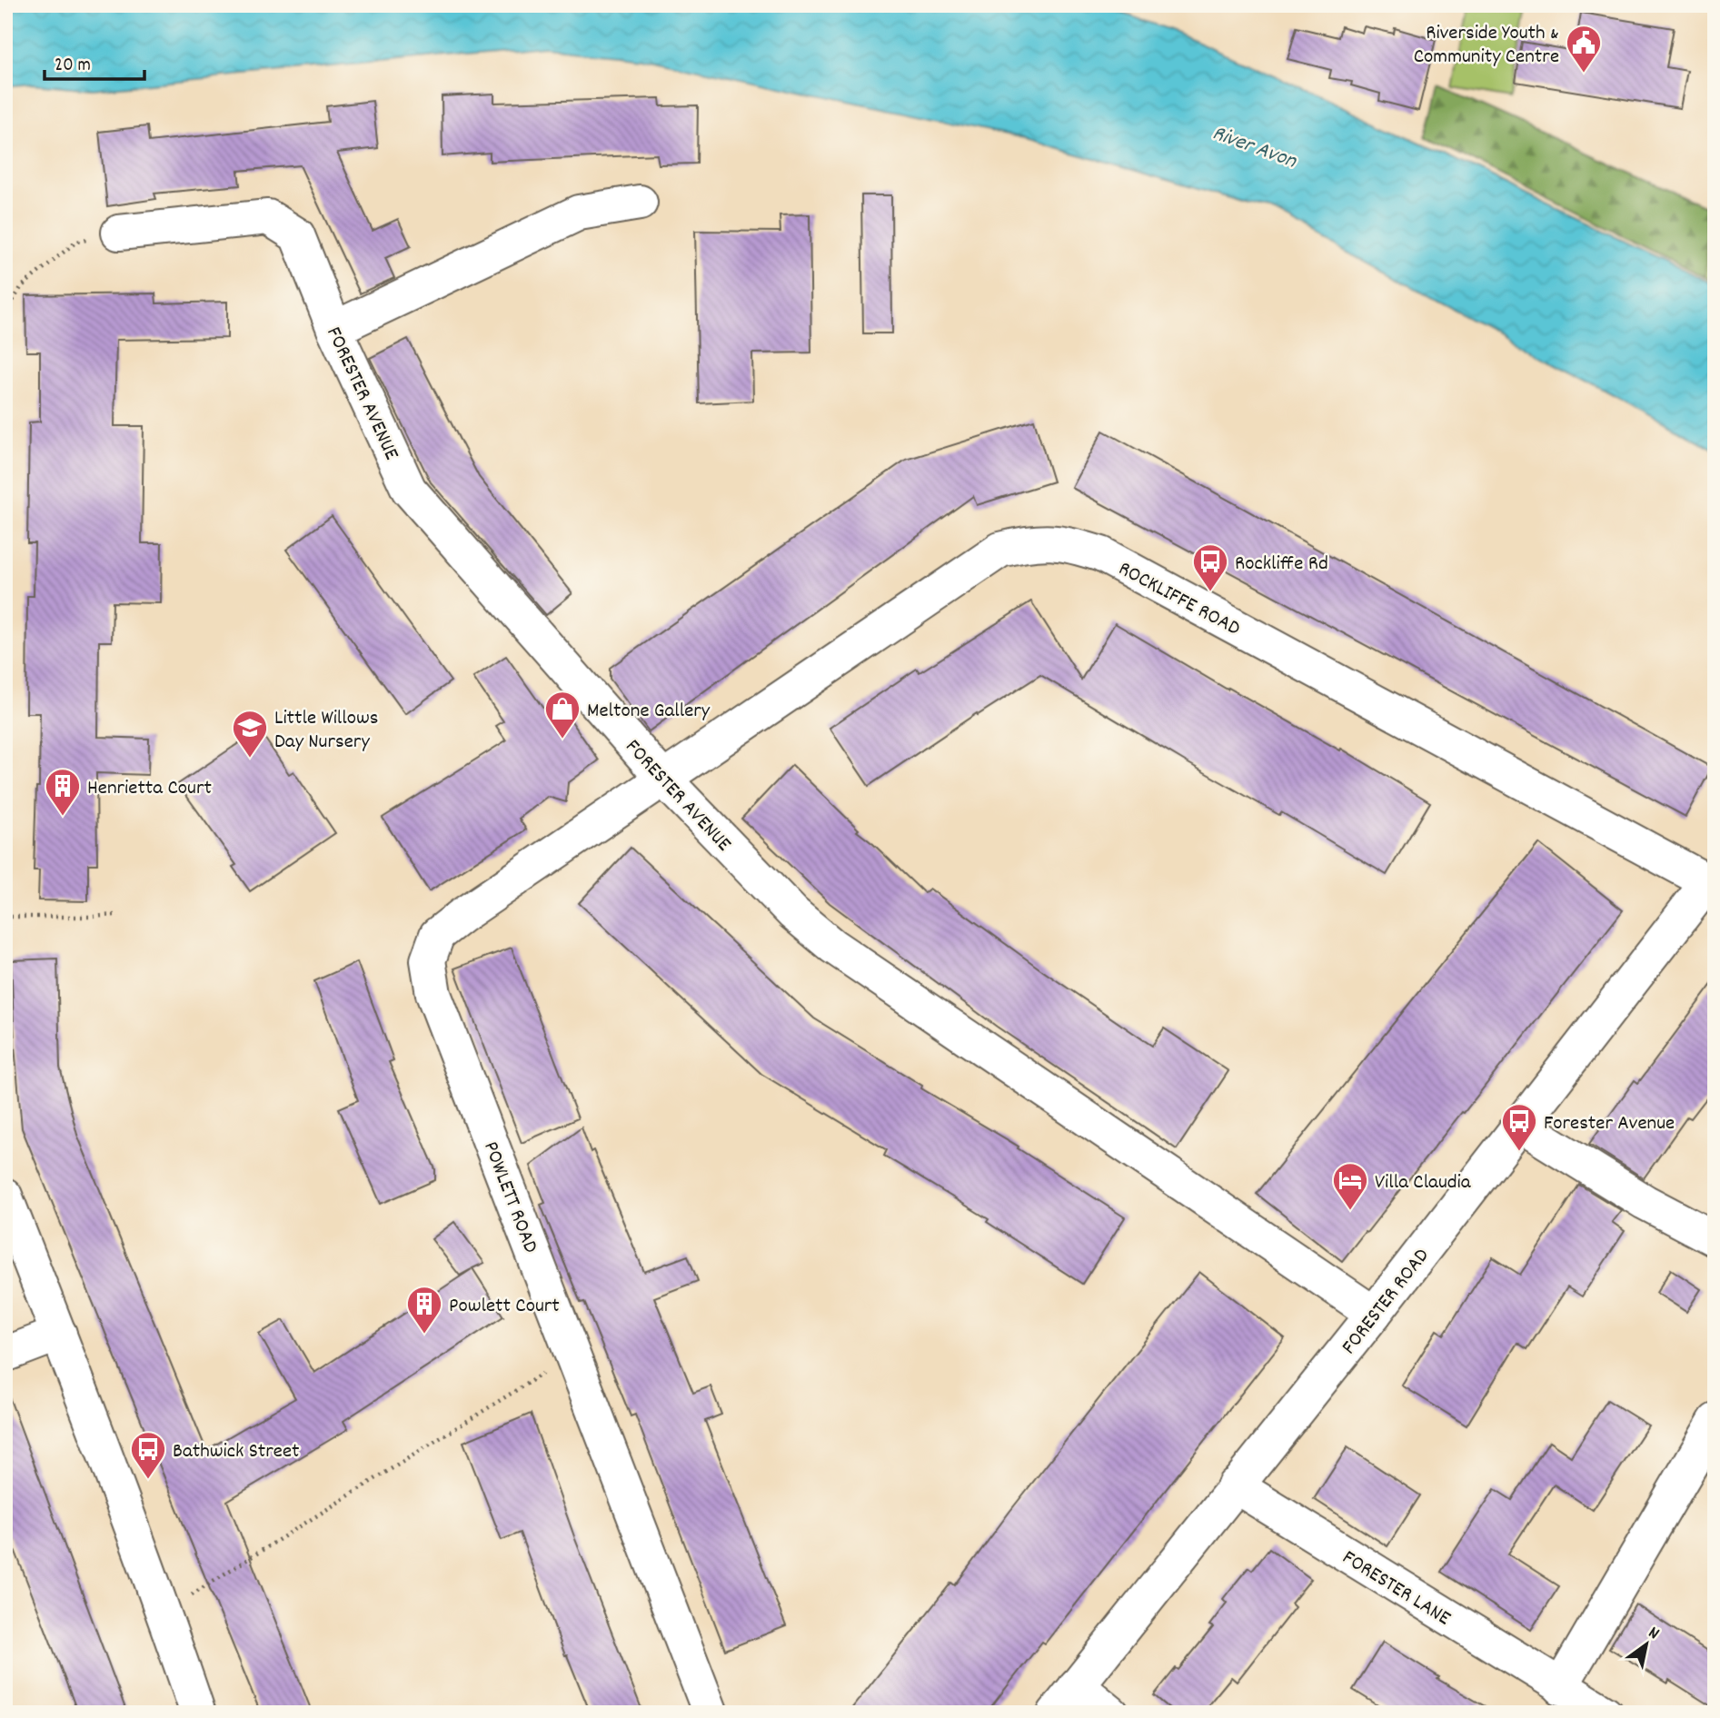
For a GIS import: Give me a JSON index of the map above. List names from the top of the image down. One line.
{"streets":{"main road":["FORESTER AVENUE","ROCKLIFFE ROAD","POWLETT ROAD","FORESTER ROAD","FORESTER LANE"]},"crossings":[["FORESTER AVENUE","ROCKLIFFE ROAD"],["FORESTER AVENUE","POWLETT ROAD"],["FORESTER AVENUE","FORESTER ROAD"],["ROCKLIFFE ROAD","POWLETT ROAD"],["ROCKLIFFE ROAD","FORESTER ROAD"],["FORESTER ROAD","FORESTER LANE"]],"water":["River Avon"],"places":{"public building":["Riverside Youth & Community Centre"],"bus stop":["Rockliffe Rd","Forester Avenue","Bathwick Street"],"shop":["Meltone Gallery"],"school or university":["Little Willows Day Nursery"],"building":["Henrietta Court","Powlett Court"],"hotel":["Villa Claudia"]},"scale_bar":"20 m","north":"top right"}
